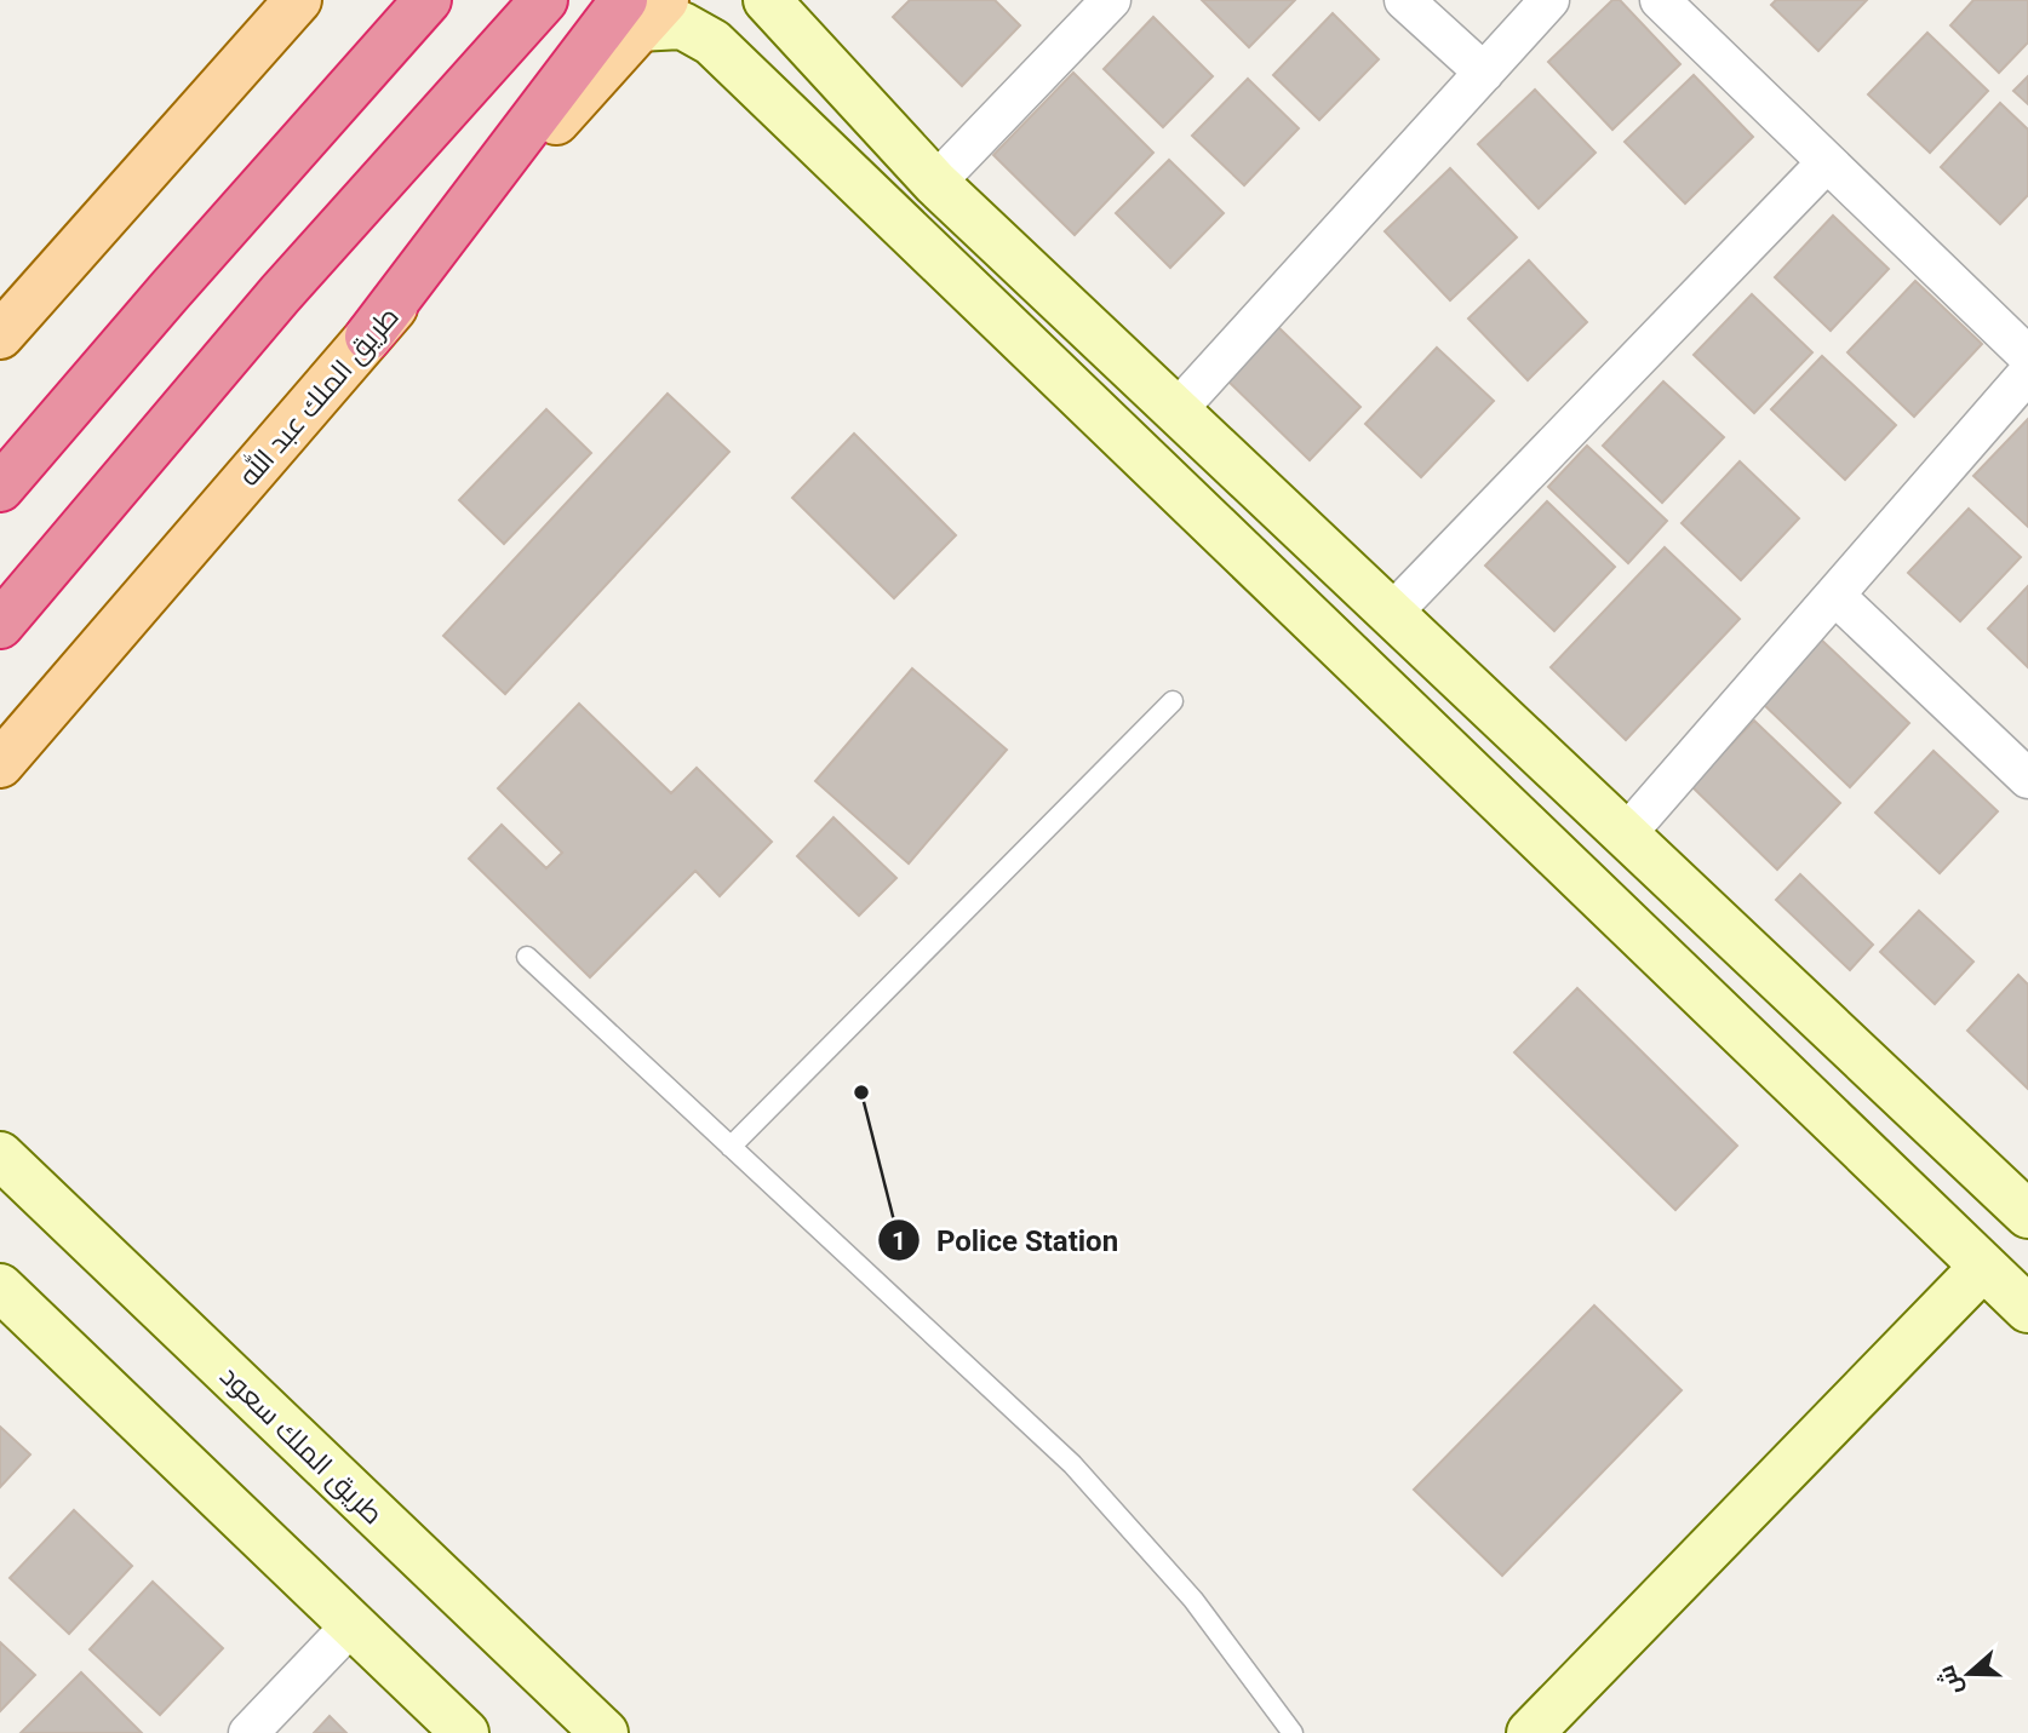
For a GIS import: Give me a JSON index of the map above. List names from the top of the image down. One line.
{"streets":{"main road":["طريق الملك عبد الله"],"street":["طريق الملك سعود"]},"places":["Police Station"],"north":"left"}
